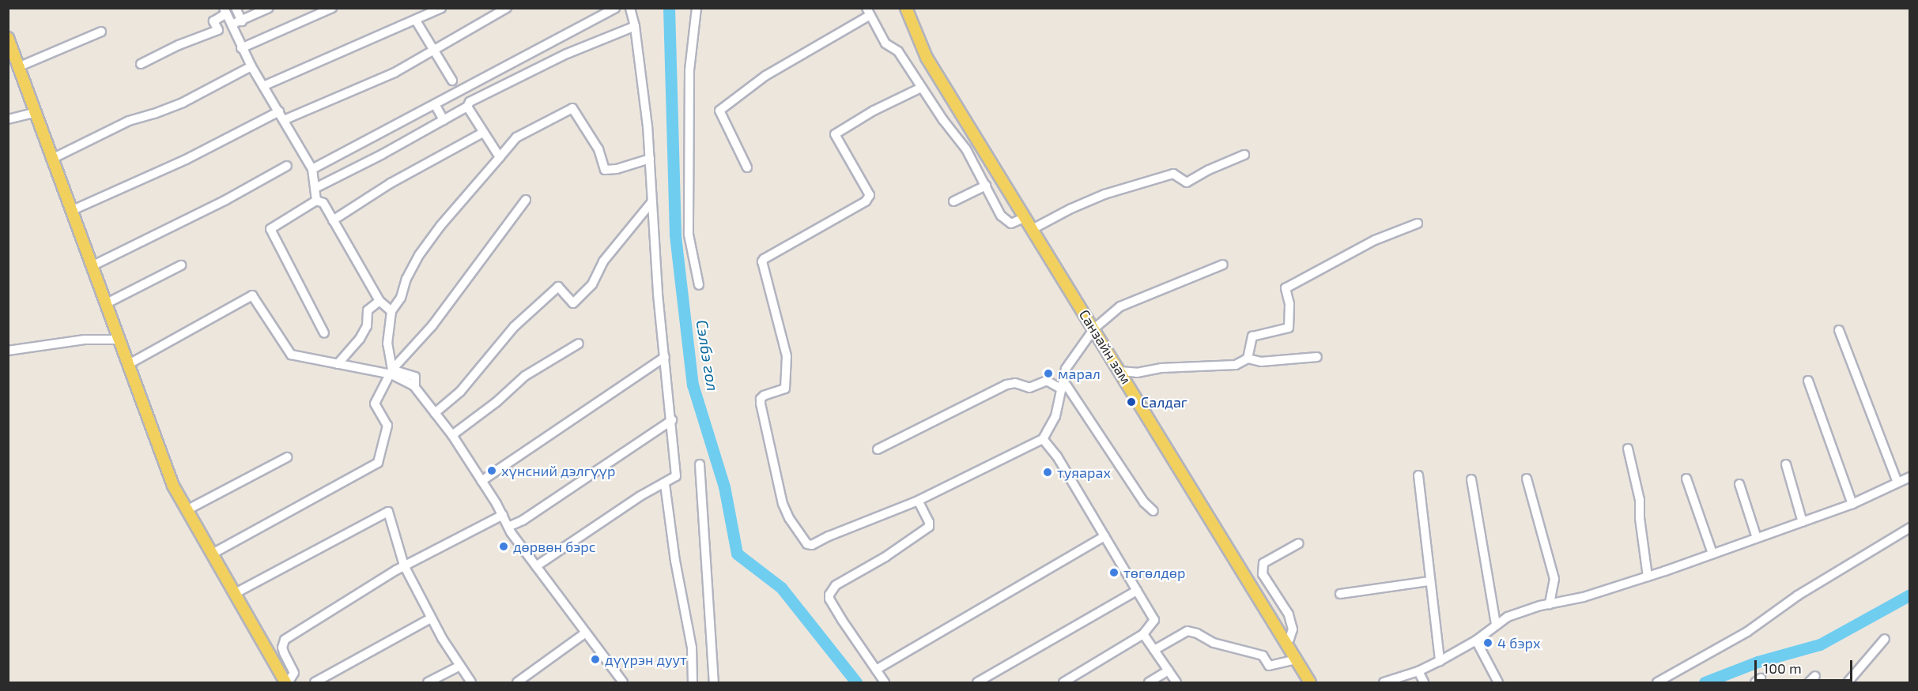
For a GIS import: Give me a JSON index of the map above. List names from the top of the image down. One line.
{"streets":{"main road":["Санзайн зам"]},"water":["Сэлбэ гол"],"places":["марал","Салдаг","хүнсний дэлгүүр","туяарах","дөрвөн бэрс","төгөлдөр","4 бэрх","дүүрэн дуут"],"scale_bar":"100 m"}
